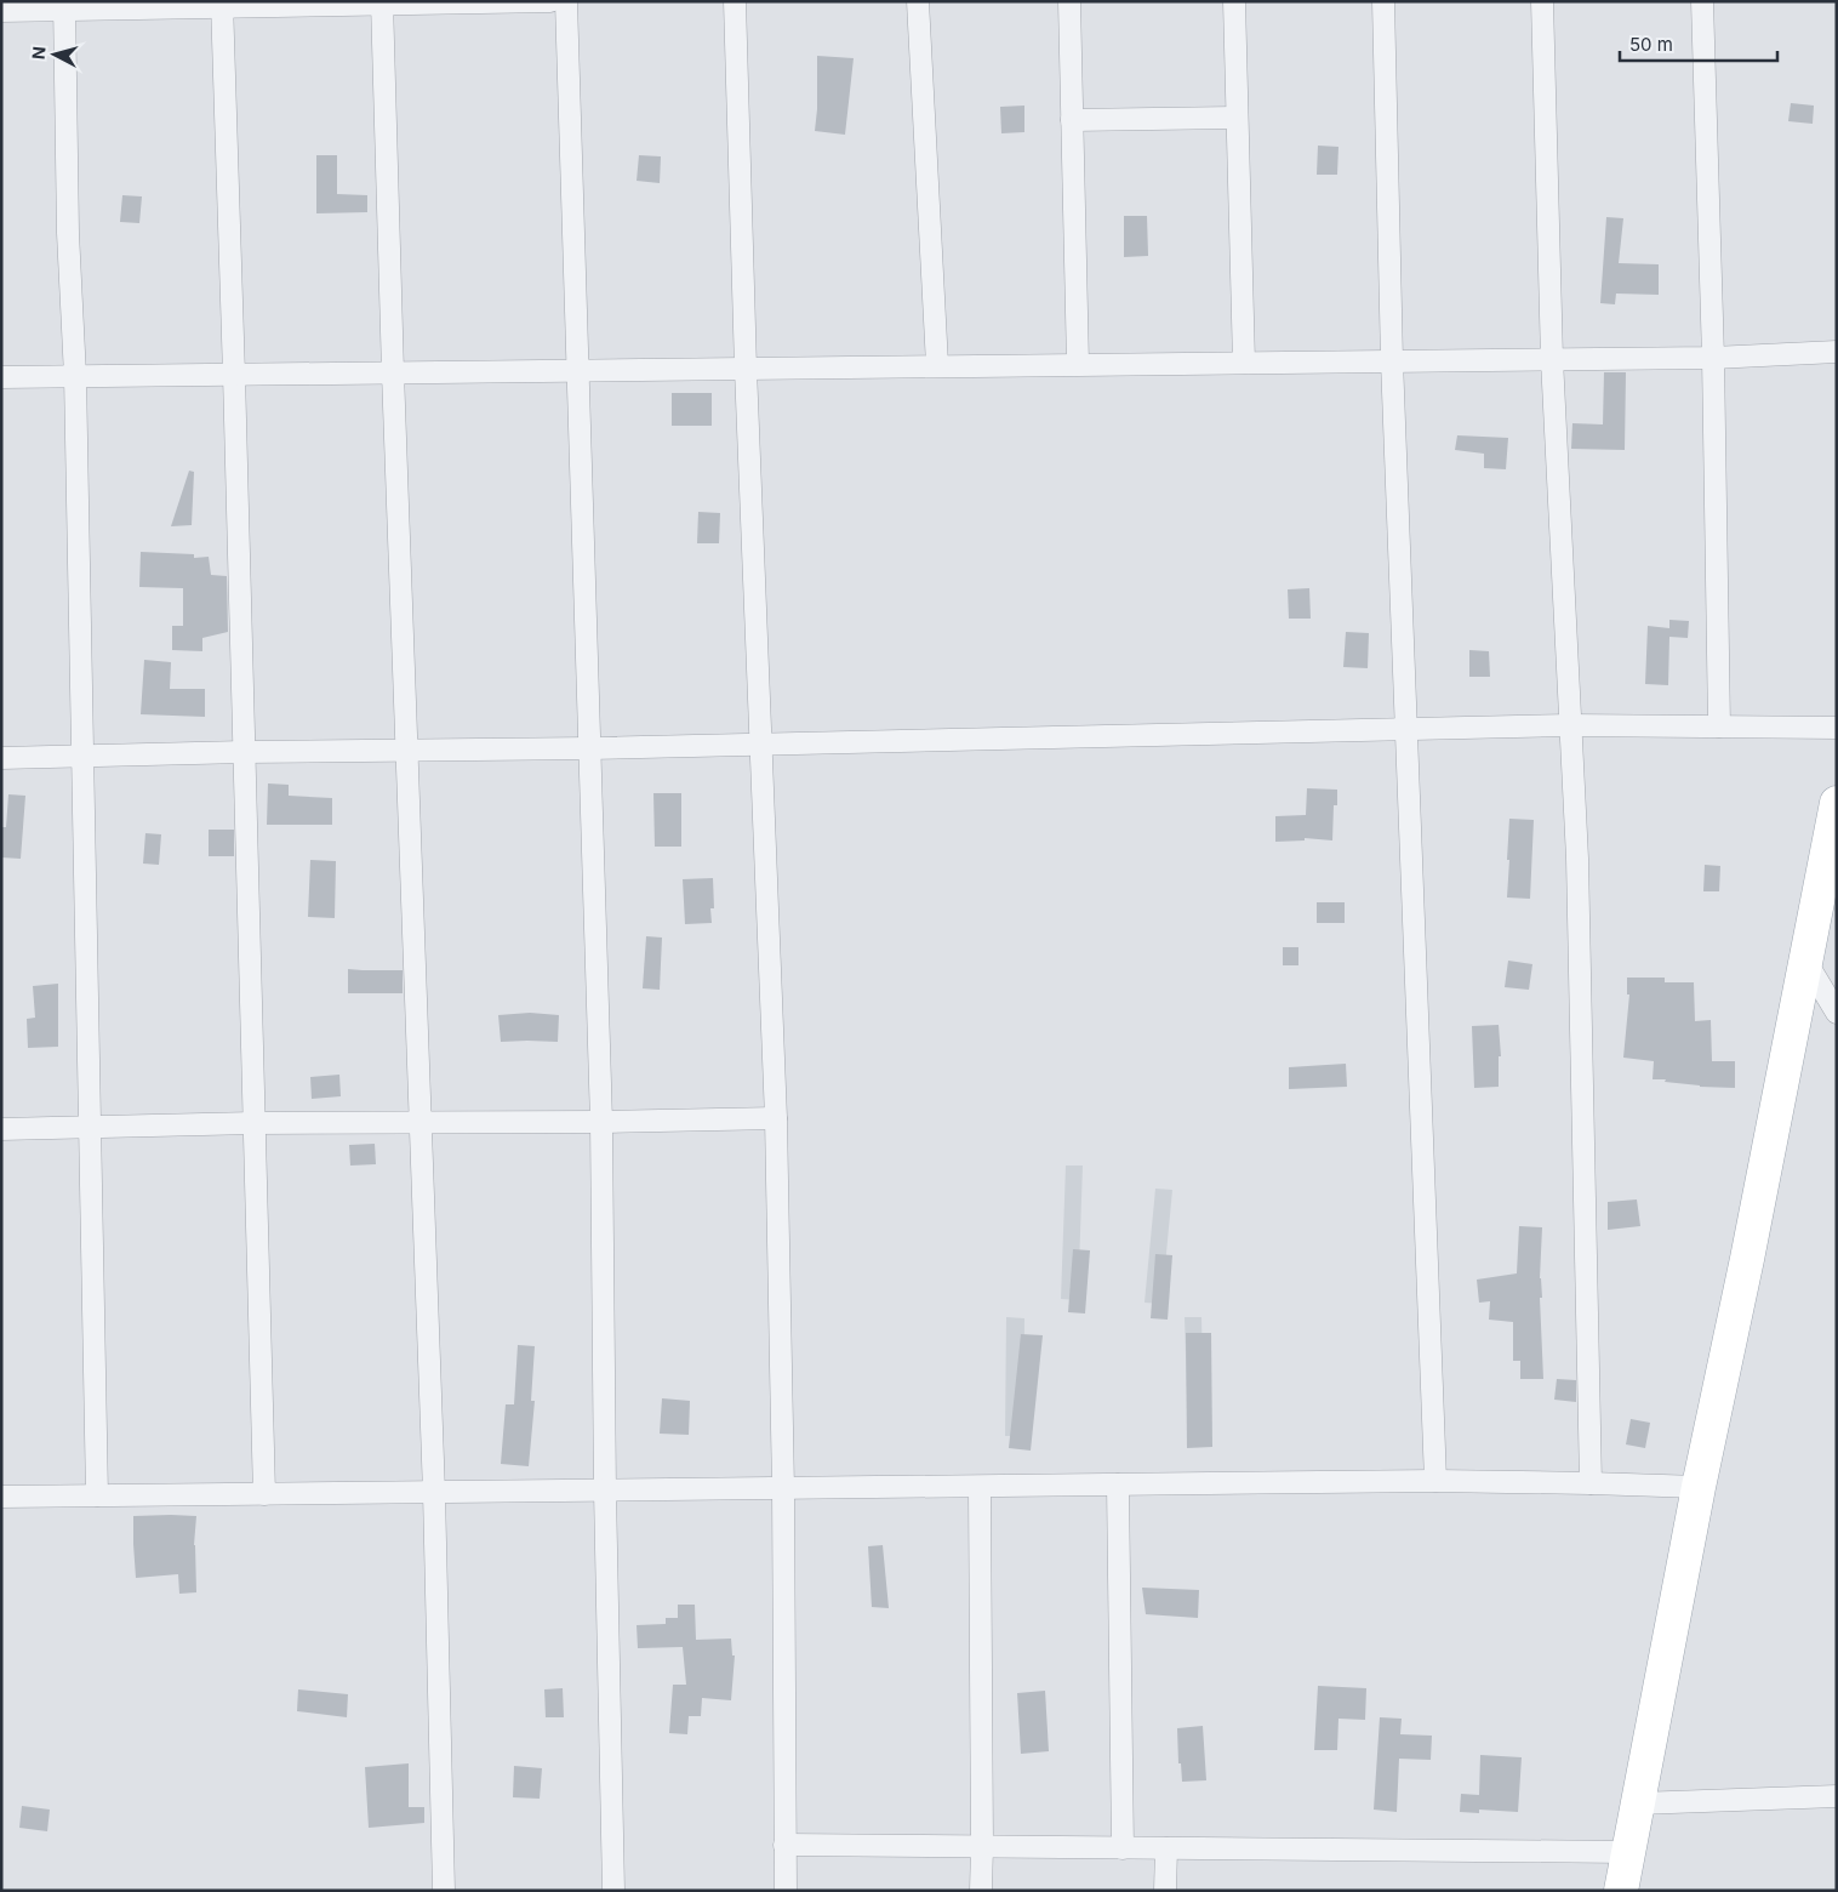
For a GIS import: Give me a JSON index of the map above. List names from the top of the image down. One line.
{"scale_bar":"50 m","north":"left"}
